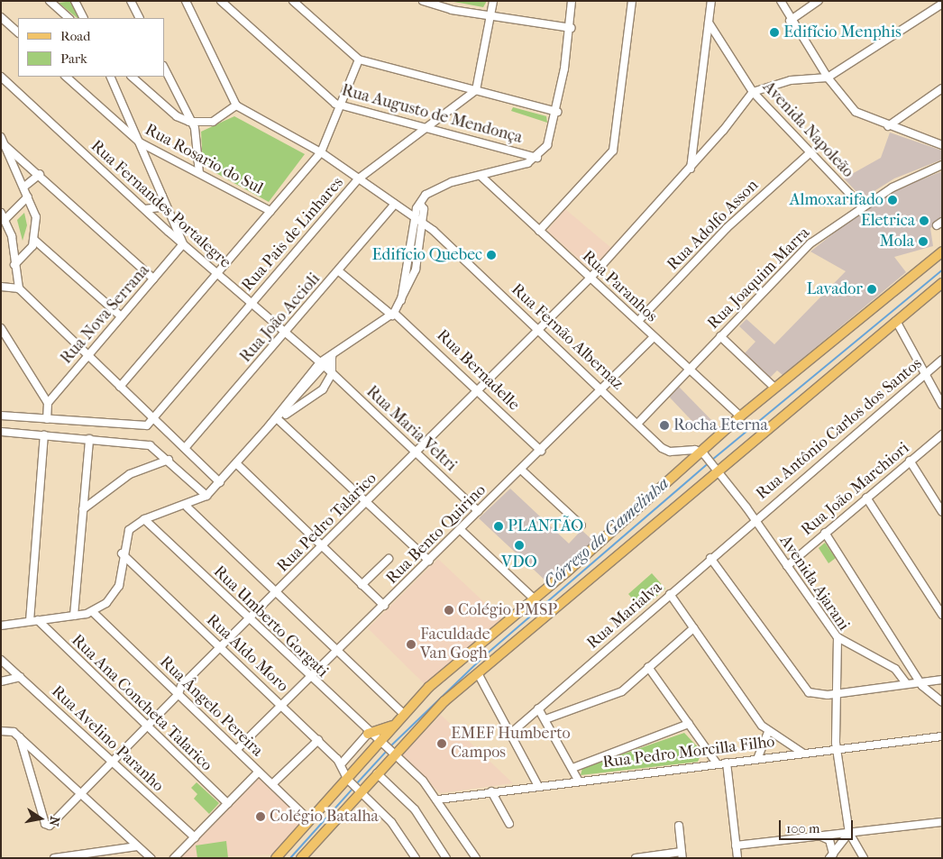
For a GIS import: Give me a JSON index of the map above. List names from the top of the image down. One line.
{"streets":{"street":["Rua Augusto de Mendonça","Avenida Napoleão","Rua Rosario do Sul","Rua Fernandes Portalegre","Rua Adolfo Asson","Rua Pais de Linhares","Rua Joaquim Marra","Rua Paranhos","Rua Nova Serrana","Rua João Accioli","Rua Fernão Albernaz","Rua Bernadelle","Rua Maria Veltri","Rua Antônio Carlos dos Santos","Rua João Marchiori","Rua Pedro Talarico","Rua Bento Quirino","Avenida Ajarani","Rua Marialva","Rua Umberto Gorgati","Rua Aldo Moro","Rua Ana Concheta Talarico","Rua Ângelo Pereira","Rua Avelino Paranho","Rua Pedro Morcilla Filho"]},"crossings":[["Rua Augusto de Mendonça","Rua Pais de Linhares"],["Avenida Napoleão","Rua Adolfo Asson"],["Avenida Napoleão","Rua Joaquim Marra"],["Avenida Napoleão","Rua Pedro Talarico"],["Rua Fernandes Portalegre","Rua Pais de Linhares"],["Rua Fernandes Portalegre","Rua Nova Serrana"],["Rua Fernandes Portalegre","Rua João Accioli"],["Rua Fernandes Portalegre","Rua Maria Veltri"],["Rua Adolfo Asson","Rua Paranhos"],["Rua Pais de Linhares","Rua Fernão Albernaz"],["Rua Joaquim Marra","Rua Paranhos"],["Rua Joaquim Marra","Rua Fernão Albernaz"],["Rua Paranhos","Rua Pedro Talarico"],["Rua Paranhos","Rua Bento Quirino"],["Rua João Accioli","Rua Fernão Albernaz"],["Rua João Accioli","Rua Bernadelle"],["Rua Fernão Albernaz","Rua Pedro Talarico"],["Rua Fernão Albernaz","Rua Bento Quirino"],["Rua Fernão Albernaz","Avenida Ajarani"],["Rua Bernadelle","Rua Pedro Talarico"],["Rua Bernadelle","Rua Bento Quirino"],["Rua Maria Veltri","Rua Pedro Talarico"],["Rua Maria Veltri","Rua Bento Quirino"],["Rua Antônio Carlos dos Santos","Avenida Ajarani"],["Rua Antônio Carlos dos Santos","Rua Marialva"],["Rua João Marchiori","Avenida Ajarani"],["Rua Pedro Talarico","Rua Umberto Gorgati"],["Rua Pedro Talarico","Rua Aldo Moro"],["Rua Pedro Talarico","Rua Ana Concheta Talarico"],["Rua Pedro Talarico","Rua Ângelo Pereira"],["Rua Pedro Talarico","Rua Avelino Paranho"],["Rua Bento Quirino","Rua Umberto Gorgati"],["Rua Bento Quirino","Rua Aldo Moro"],["Rua Bento Quirino","Rua Ângelo Pereira"],["Avenida Ajarani","Rua Marialva"],["Avenida Ajarani","Rua Pedro Morcilla Filho"],["Rua Umberto Gorgati","Rua Pedro Morcilla Filho"]],"water":["Córrego da Gamelinha"],"places":["Edifício Menphis","Almoxarifado","Eletrica","Mola","Edifício Quebec","Lavador","Rocha Eterna","PLANTÃO","VDO","Colégio PMSP","Faculdade Van Gogh","EMEF Humberto Campos","Colégio Batalha"],"legend":["Road","Park"],"scale_bar":"100 m","north":"right"}
